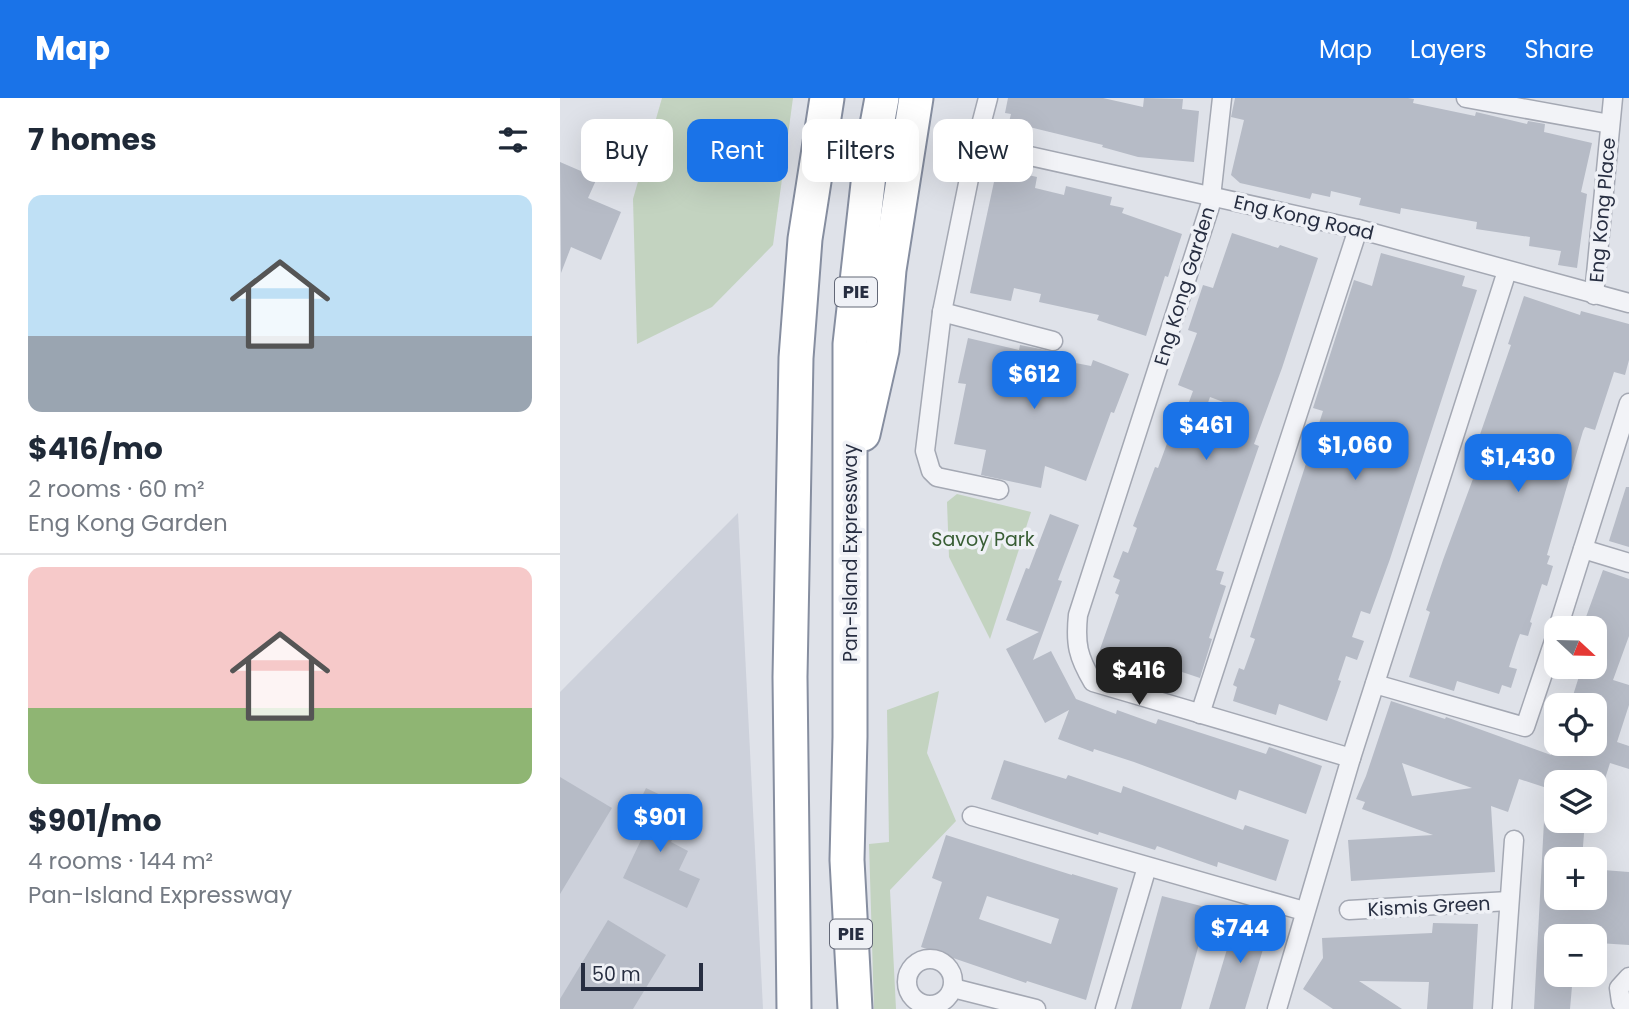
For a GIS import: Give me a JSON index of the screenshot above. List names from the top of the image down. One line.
{"streets":{"highway":["PIE","Pan-Island Expressway"],"street":["Eng Kong Place","Eng Kong Road","Eng Kong Garden","Kismis Green"]},"crossings":[["Eng Kong Place","Eng Kong Road"],["Eng Kong Road","Eng Kong Garden"]],"parks":["Savoy Park"],"scale_bar":"50 m","north":"right","page":{"header":"Map","nav":["Map","Layers","Share"],"heading":"7 homes","chip":["Buy","Rent","Filters","New"],"list":[{"name":"$416/mo","note":"2 rooms · 60 m² · Eng Kong Garden"},{"name":"$901/mo","note":"4 rooms · 144 m² · Pan-Island Expressway"}],"price":["$612","$461","$1,060","$1,430","$416","$901","$744"],"map_buttons":["+","−"],"scale":"50 m"}}
